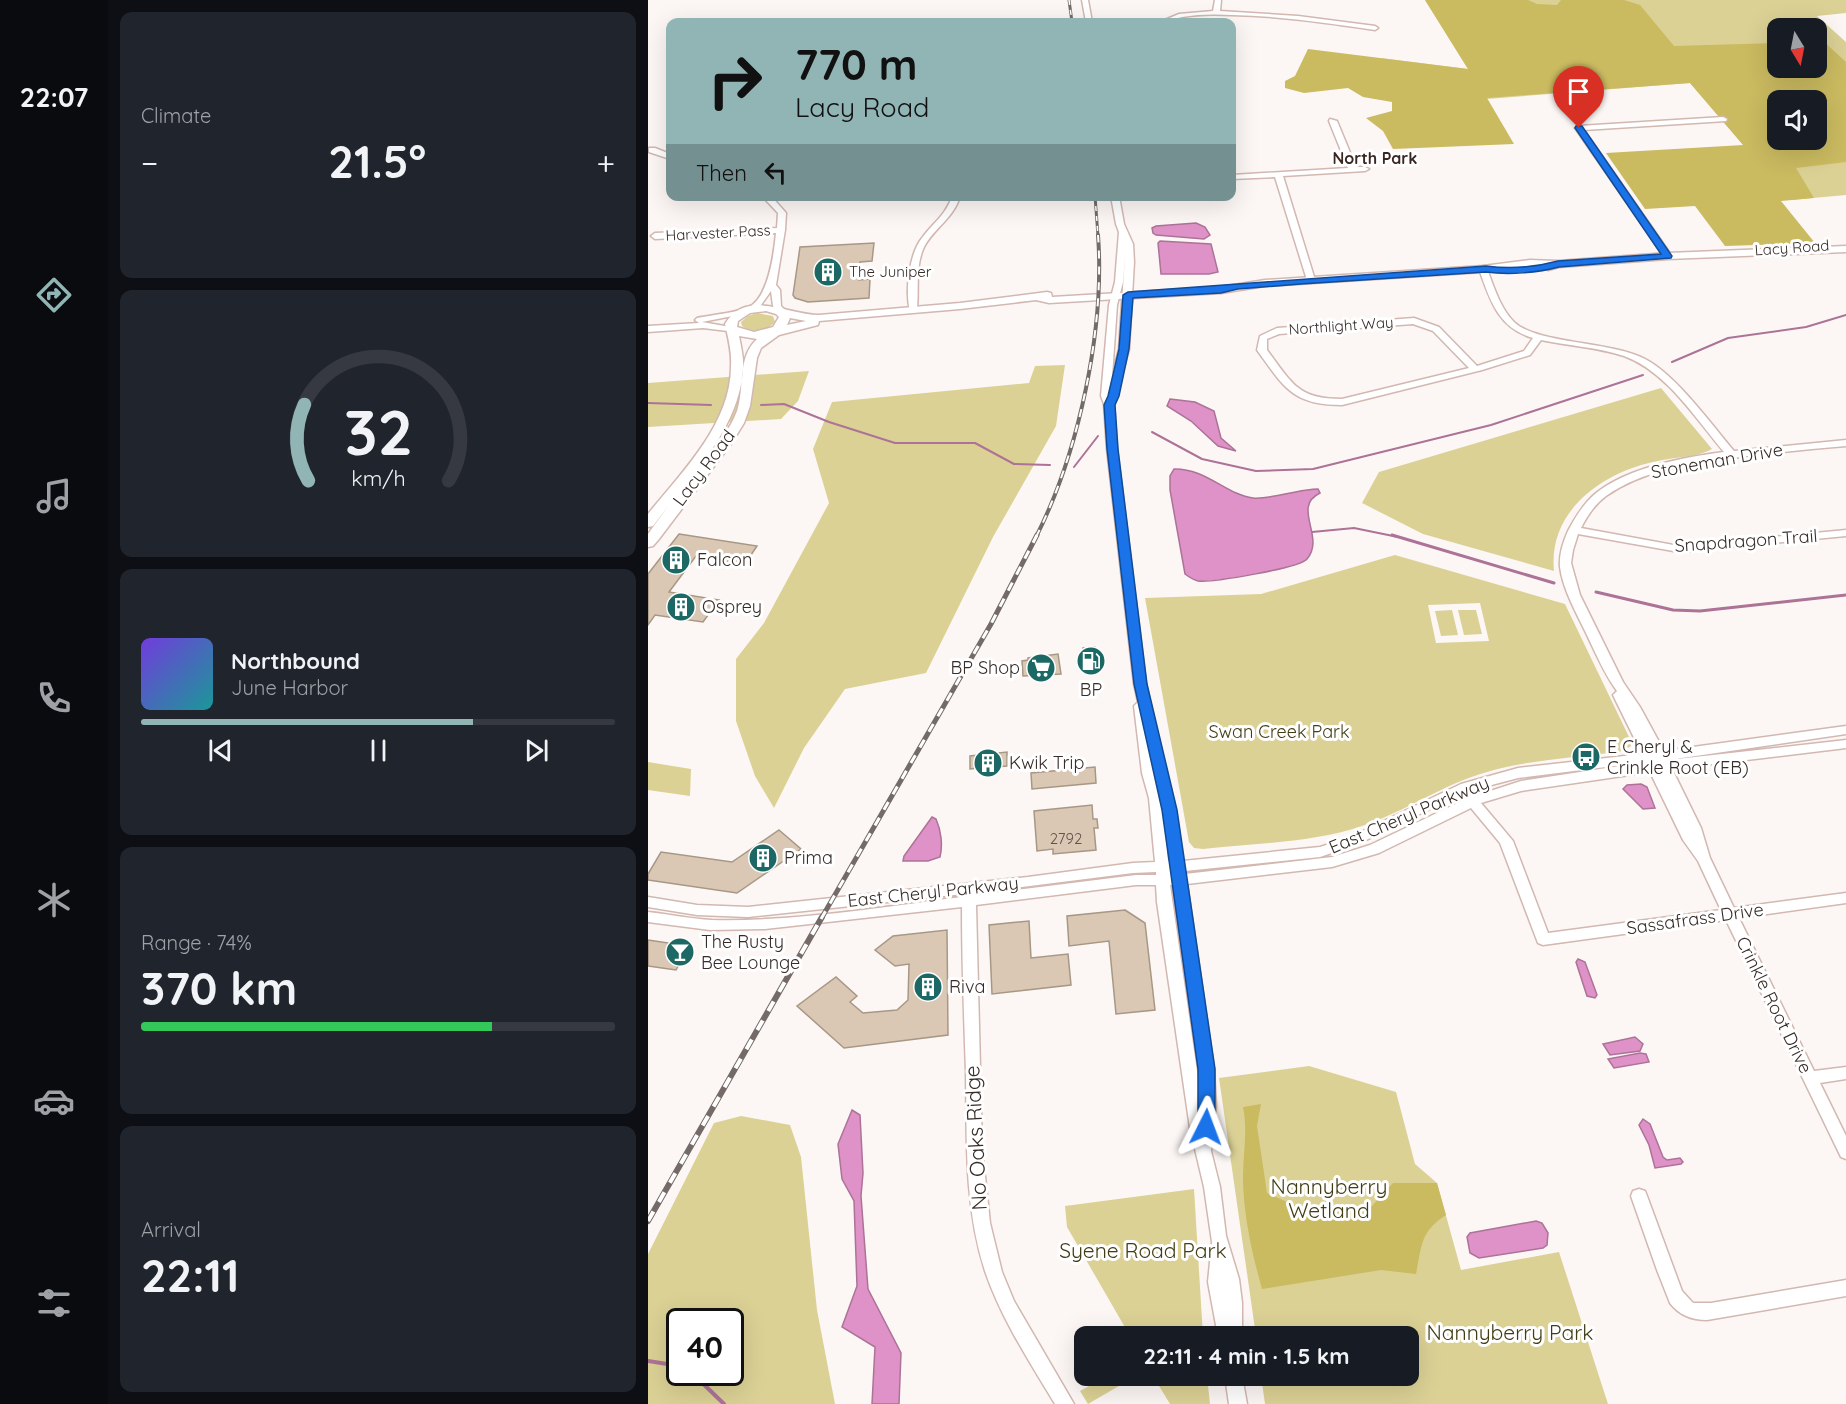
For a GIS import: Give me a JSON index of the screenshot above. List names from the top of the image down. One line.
{"streets":{"main road":["Lacy Road"],"street":["Harvester Pass","Northlight Way","Stoneman Drive","Snapdragon Trail","East Cheryl Parkway","Sassafrass Drive","Crinkle Root Drive","No Oaks Ridge"]},"crossings":[["Stoneman Drive","Snapdragon Trail"],["Stoneman Drive","Crinkle Root Drive"],["Snapdragon Trail","Crinkle Root Drive"],["East Cheryl Parkway","Sassafrass Drive"],["East Cheryl Parkway","Crinkle Root Drive"],["East Cheryl Parkway","No Oaks Ridge"],["Sassafrass Drive","Crinkle Root Drive"]],"districts":["North Park"],"parks":["Swan Creek Park","Nannyberry Wetland","Syene Road Park","Nannyberry Park"],"places":{"building":["The Juniper","Falcon","Osprey","Kwik Trip","Prima","Riva"],"fuel station":["BP"],"supermarket":["BP Shop"],"bus stop":["E Cheryl & Crinkle Root (EB)"],"bar":["The Rusty Bee Lounge"]},"house_numbers":["2792"],"north":"bottom","page":{"tabs":"22:07","tile":["Climate",["Range · 74%","370 km"],["Arrival","22:11"]],"turn":["770 m","Lacy Road"],"heat":["−","21.5°","+"],"then":"Then","song":["Northbound","June Harbor"],"limit":"40","trip":"22:11 · 4 min · 1.5 km","gauge":["32","km/h"]}}
